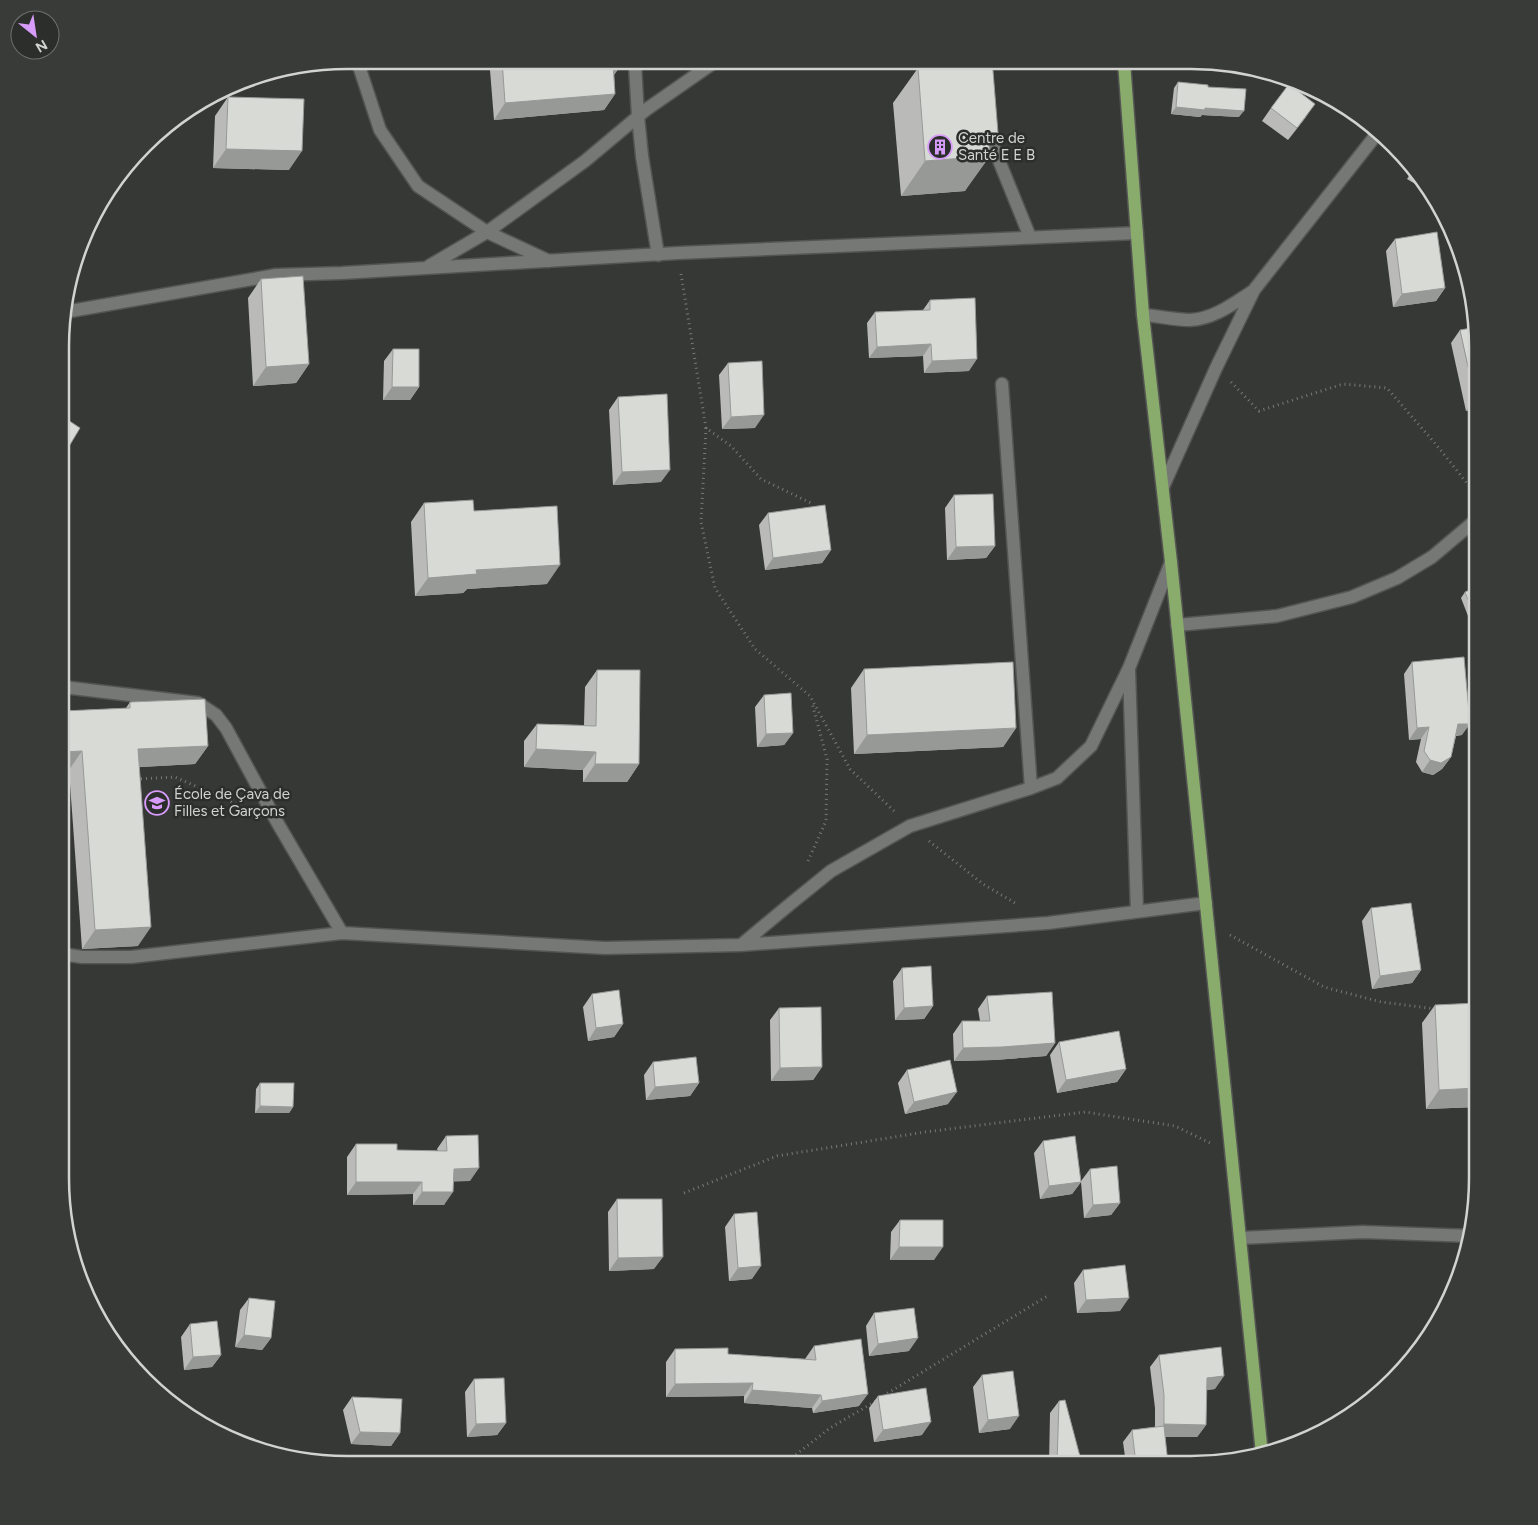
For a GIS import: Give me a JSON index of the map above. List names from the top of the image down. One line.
{"places":{"building":["Centre de Santé E E B"],"school or university":["École de Çava de Filles et Garçons"]},"north":"bottom right"}
